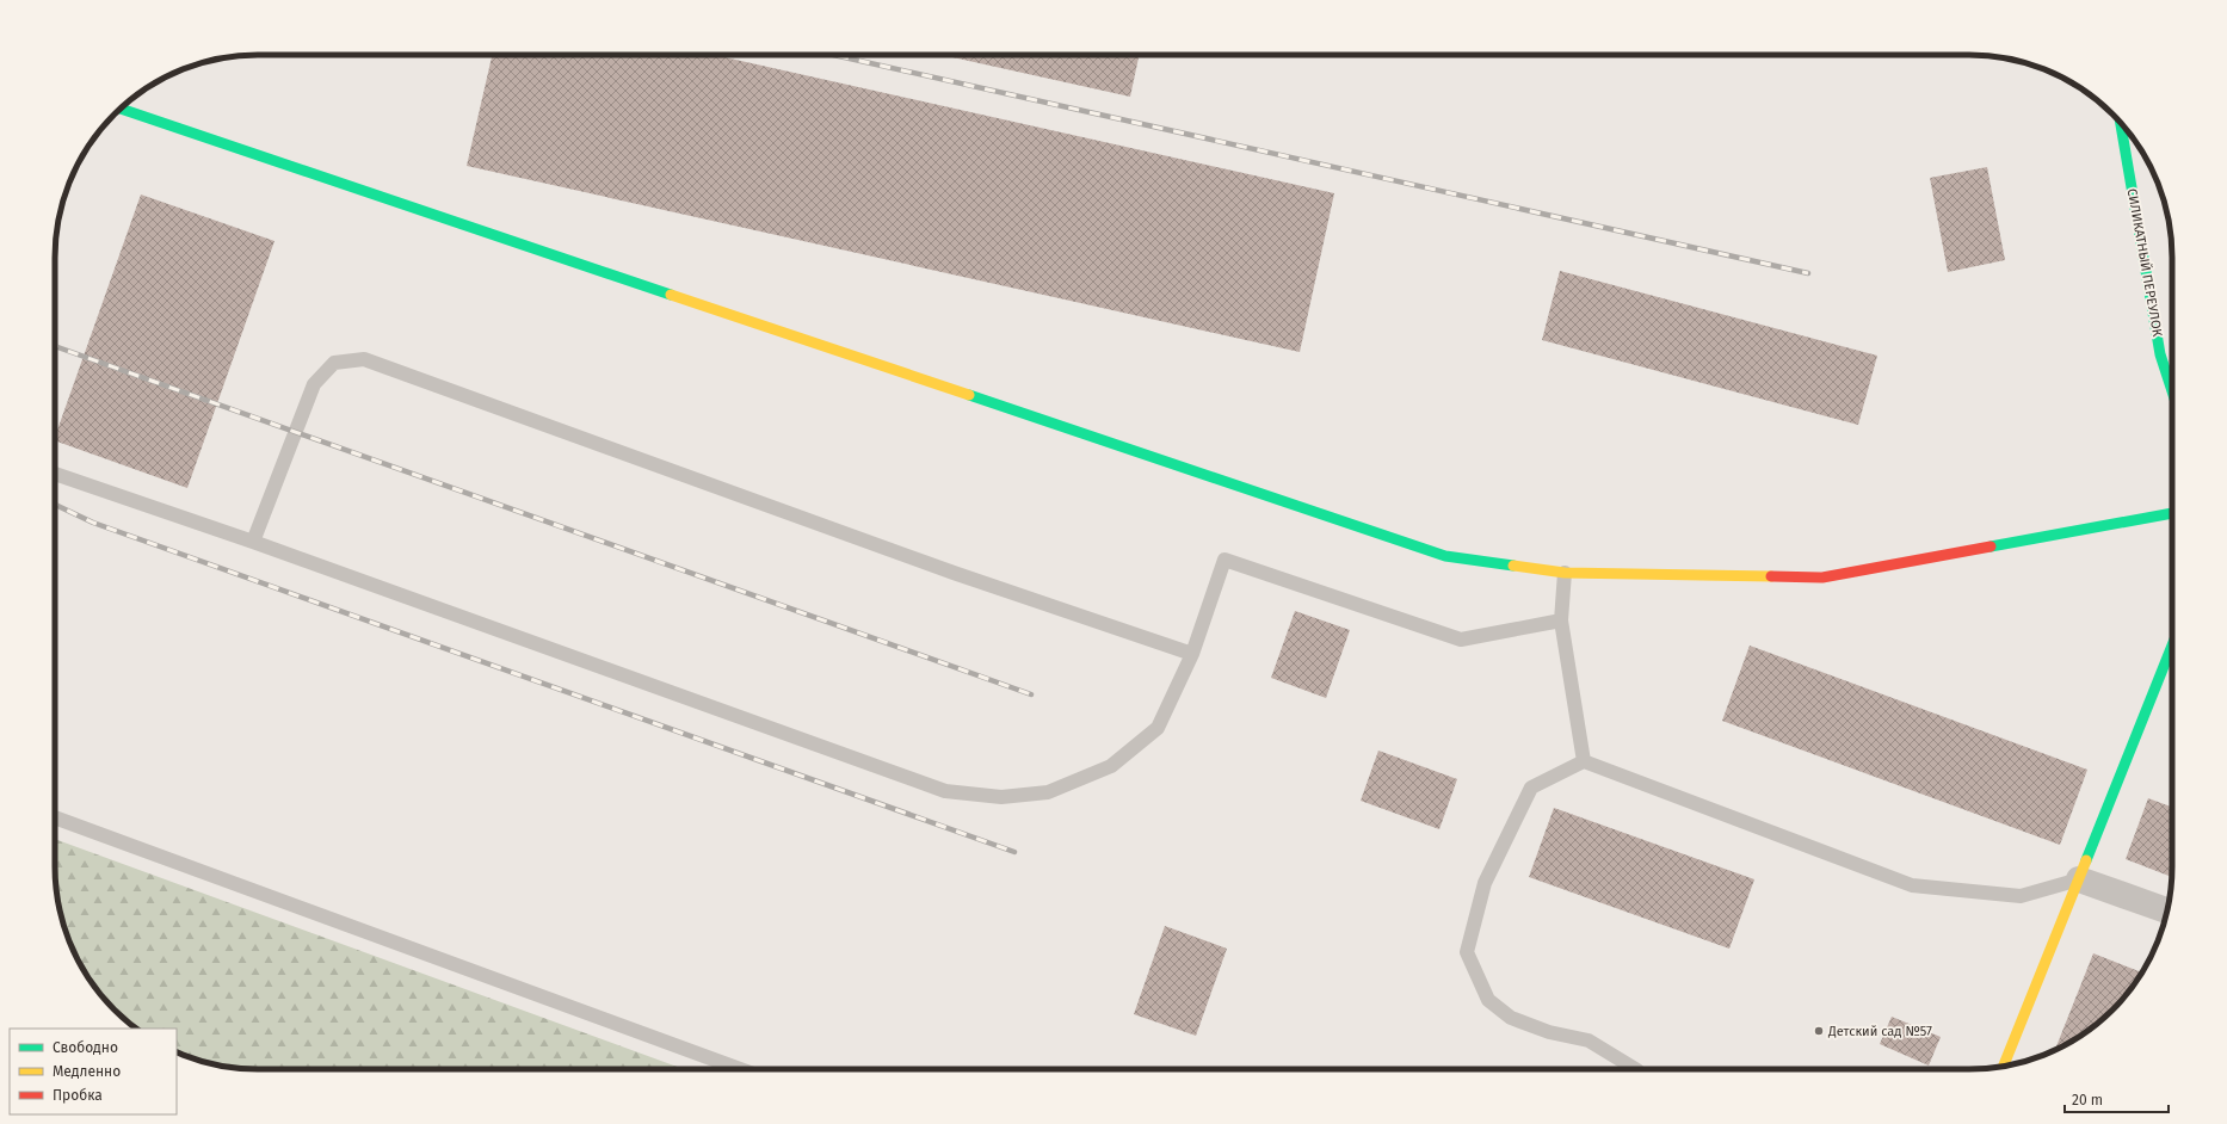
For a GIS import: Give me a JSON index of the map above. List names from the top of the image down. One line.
{"streets":{"street":["СИЛИКАТНЫЙ ПЕРЕУЛОК"]},"places":["Детский сад №57"],"legend":["Свободно","Медленно","Пробка"],"scale_bar":"20 m"}
